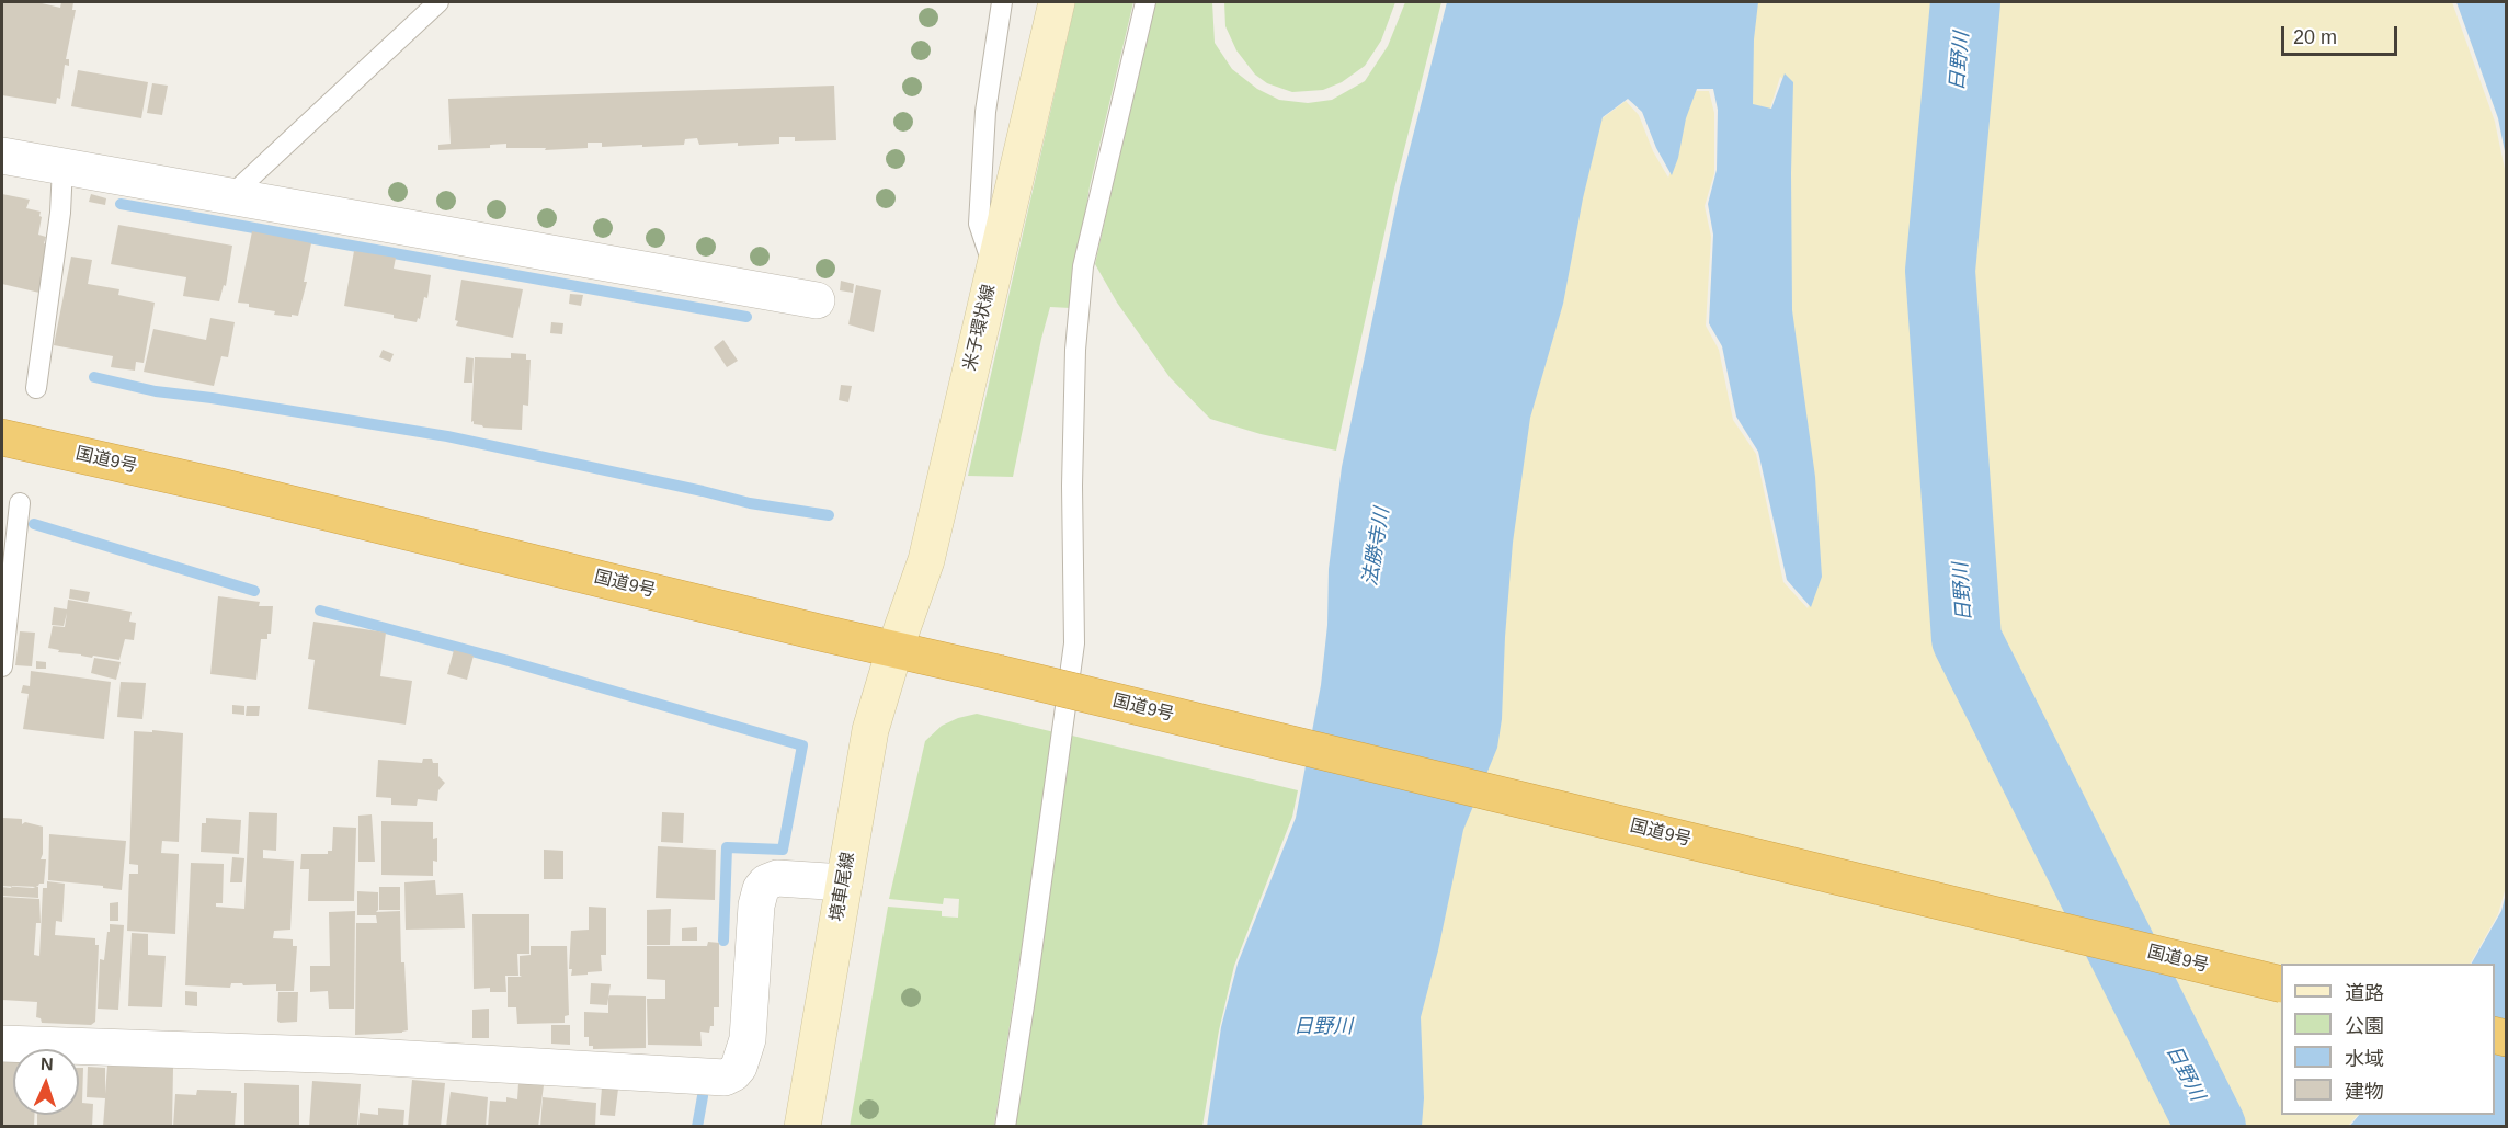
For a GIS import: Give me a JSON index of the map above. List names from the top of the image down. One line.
{"streets":{"highway":["国道9号"],"main road":["米子環状線","境車尾線"]},"crossings":[["米子環状線","国道9号"],["米子環状線","境車尾線"],["国道9号","境車尾線"]],"water":["日野川","法勝寺川"],"legend":["道路","公園","水域","建物"],"scale_bar":"20 m","north":"top"}
